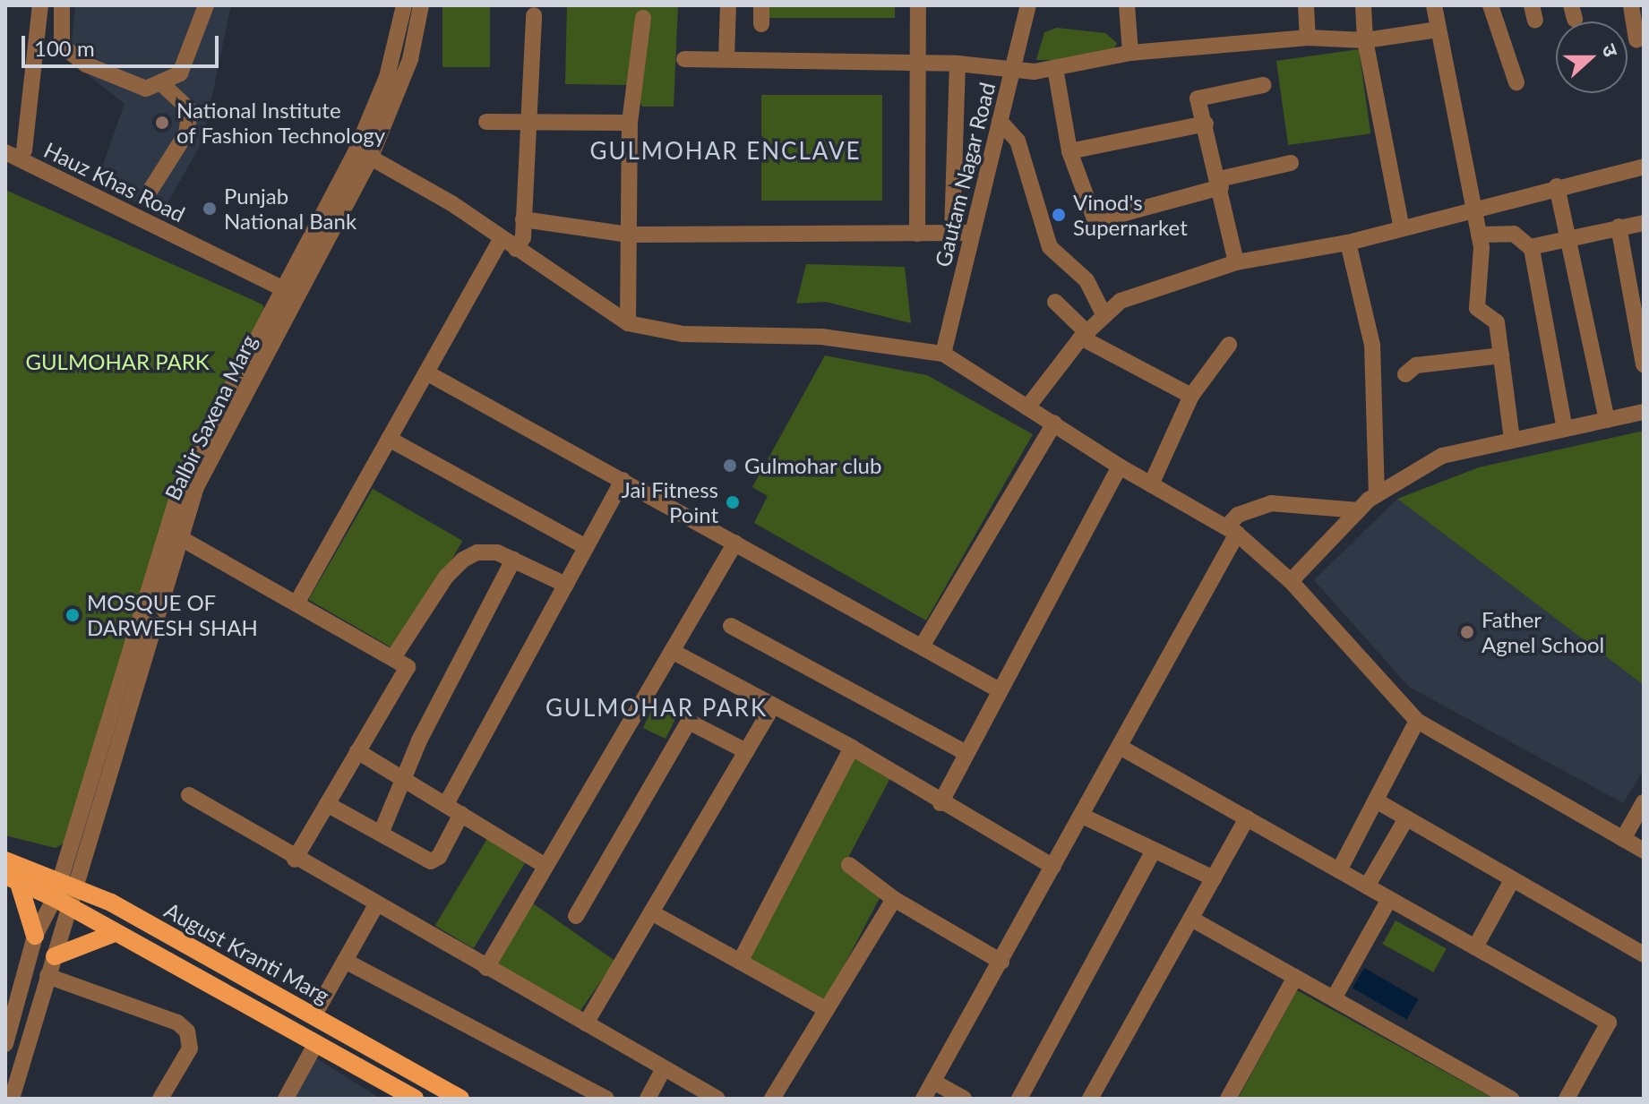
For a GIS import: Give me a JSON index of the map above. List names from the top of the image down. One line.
{"streets":{"main road":["August Kranti Marg"],"street":["Gautam Nagar Road","Hauz Khas Road","Balbir Saxena Marg"]},"crossings":[["Hauz Khas Road","Balbir Saxena Marg"],["Balbir Saxena Marg","August Kranti Marg"]],"districts":["GULMOHAR ENCLAVE","GULMOHAR PARK"],"parks":["GULMOHAR PARK"],"places":["National Institute of Fashion Technology","Punjab National Bank","Vinod's Supernarket","Gulmohar club","Jai Fitness Point","MOSQUE OF DARWESH SHAH","Father Agnel School"],"scale_bar":"100 m","north":"right"}
